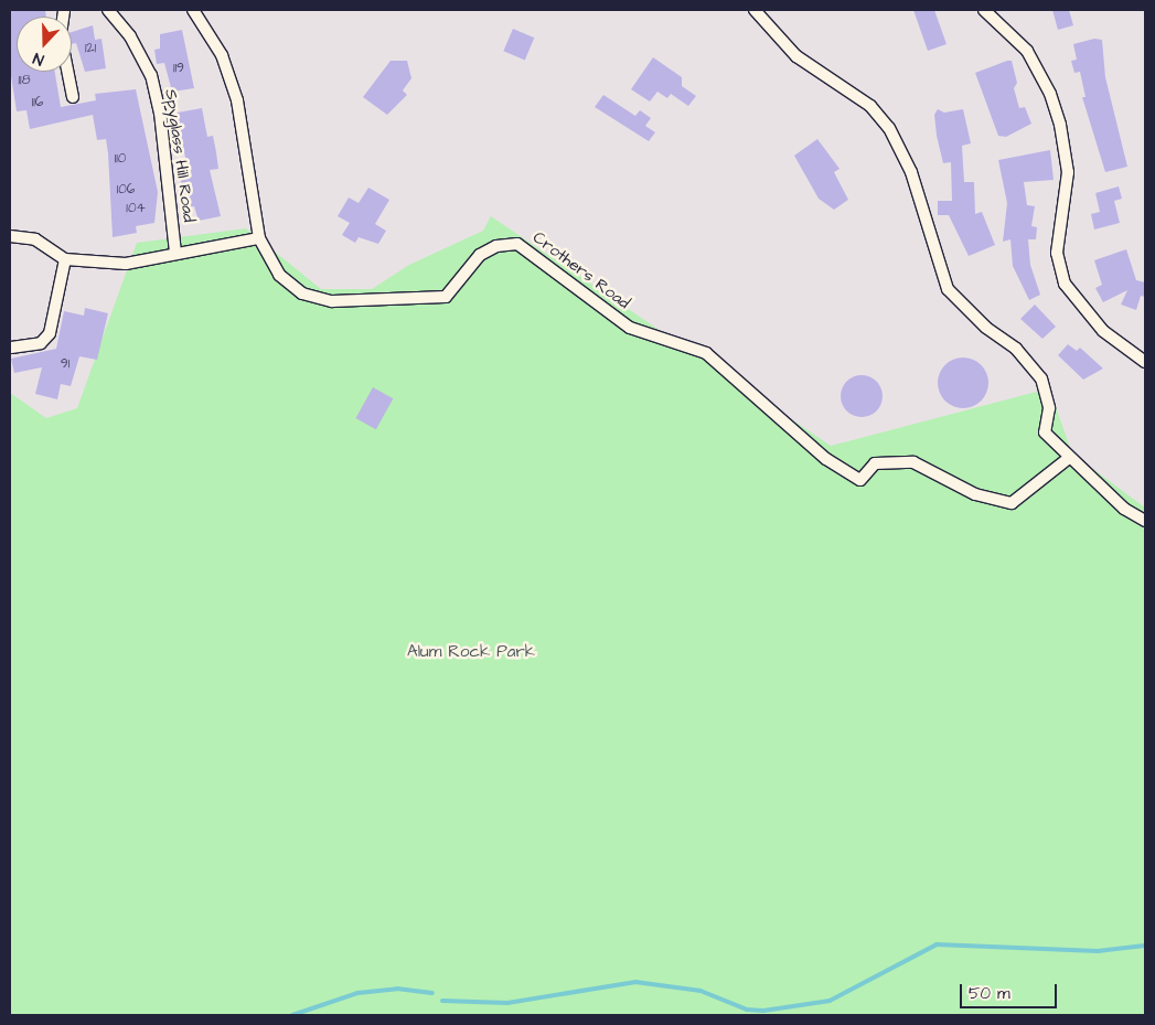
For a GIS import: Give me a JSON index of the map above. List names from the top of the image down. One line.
{"streets":{"street":["Spyglass Hill Road","Crothers Road"]},"parks":["Alum Rock Park"],"house_numbers":["121","119","118","116","110","106","104","91"],"scale_bar":"50 m","north":"bottom"}
